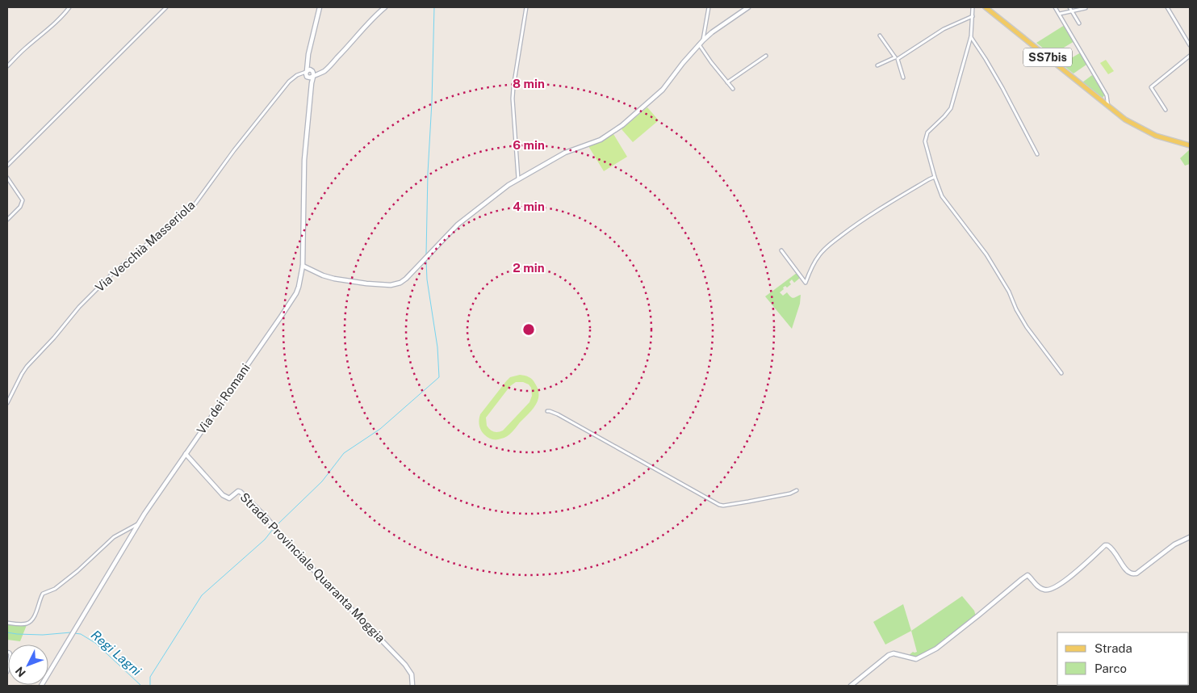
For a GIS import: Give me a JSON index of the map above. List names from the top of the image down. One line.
{"streets":{"main road":["SS7bis","Via dei Romani","Strada Provinciale Quaranta Moggia"],"street":["Via Vecchià Masseriola"]},"crossings":[["Via Vecchià Masseriola","Via dei Romani"],["Via dei Romani","Strada Provinciale Quaranta Moggia"]],"water":["Regi Lagni"],"legend":["Strada","Parco"],"north":"bottom left","rings":["8 min","6 min","4 min","2 min"]}
